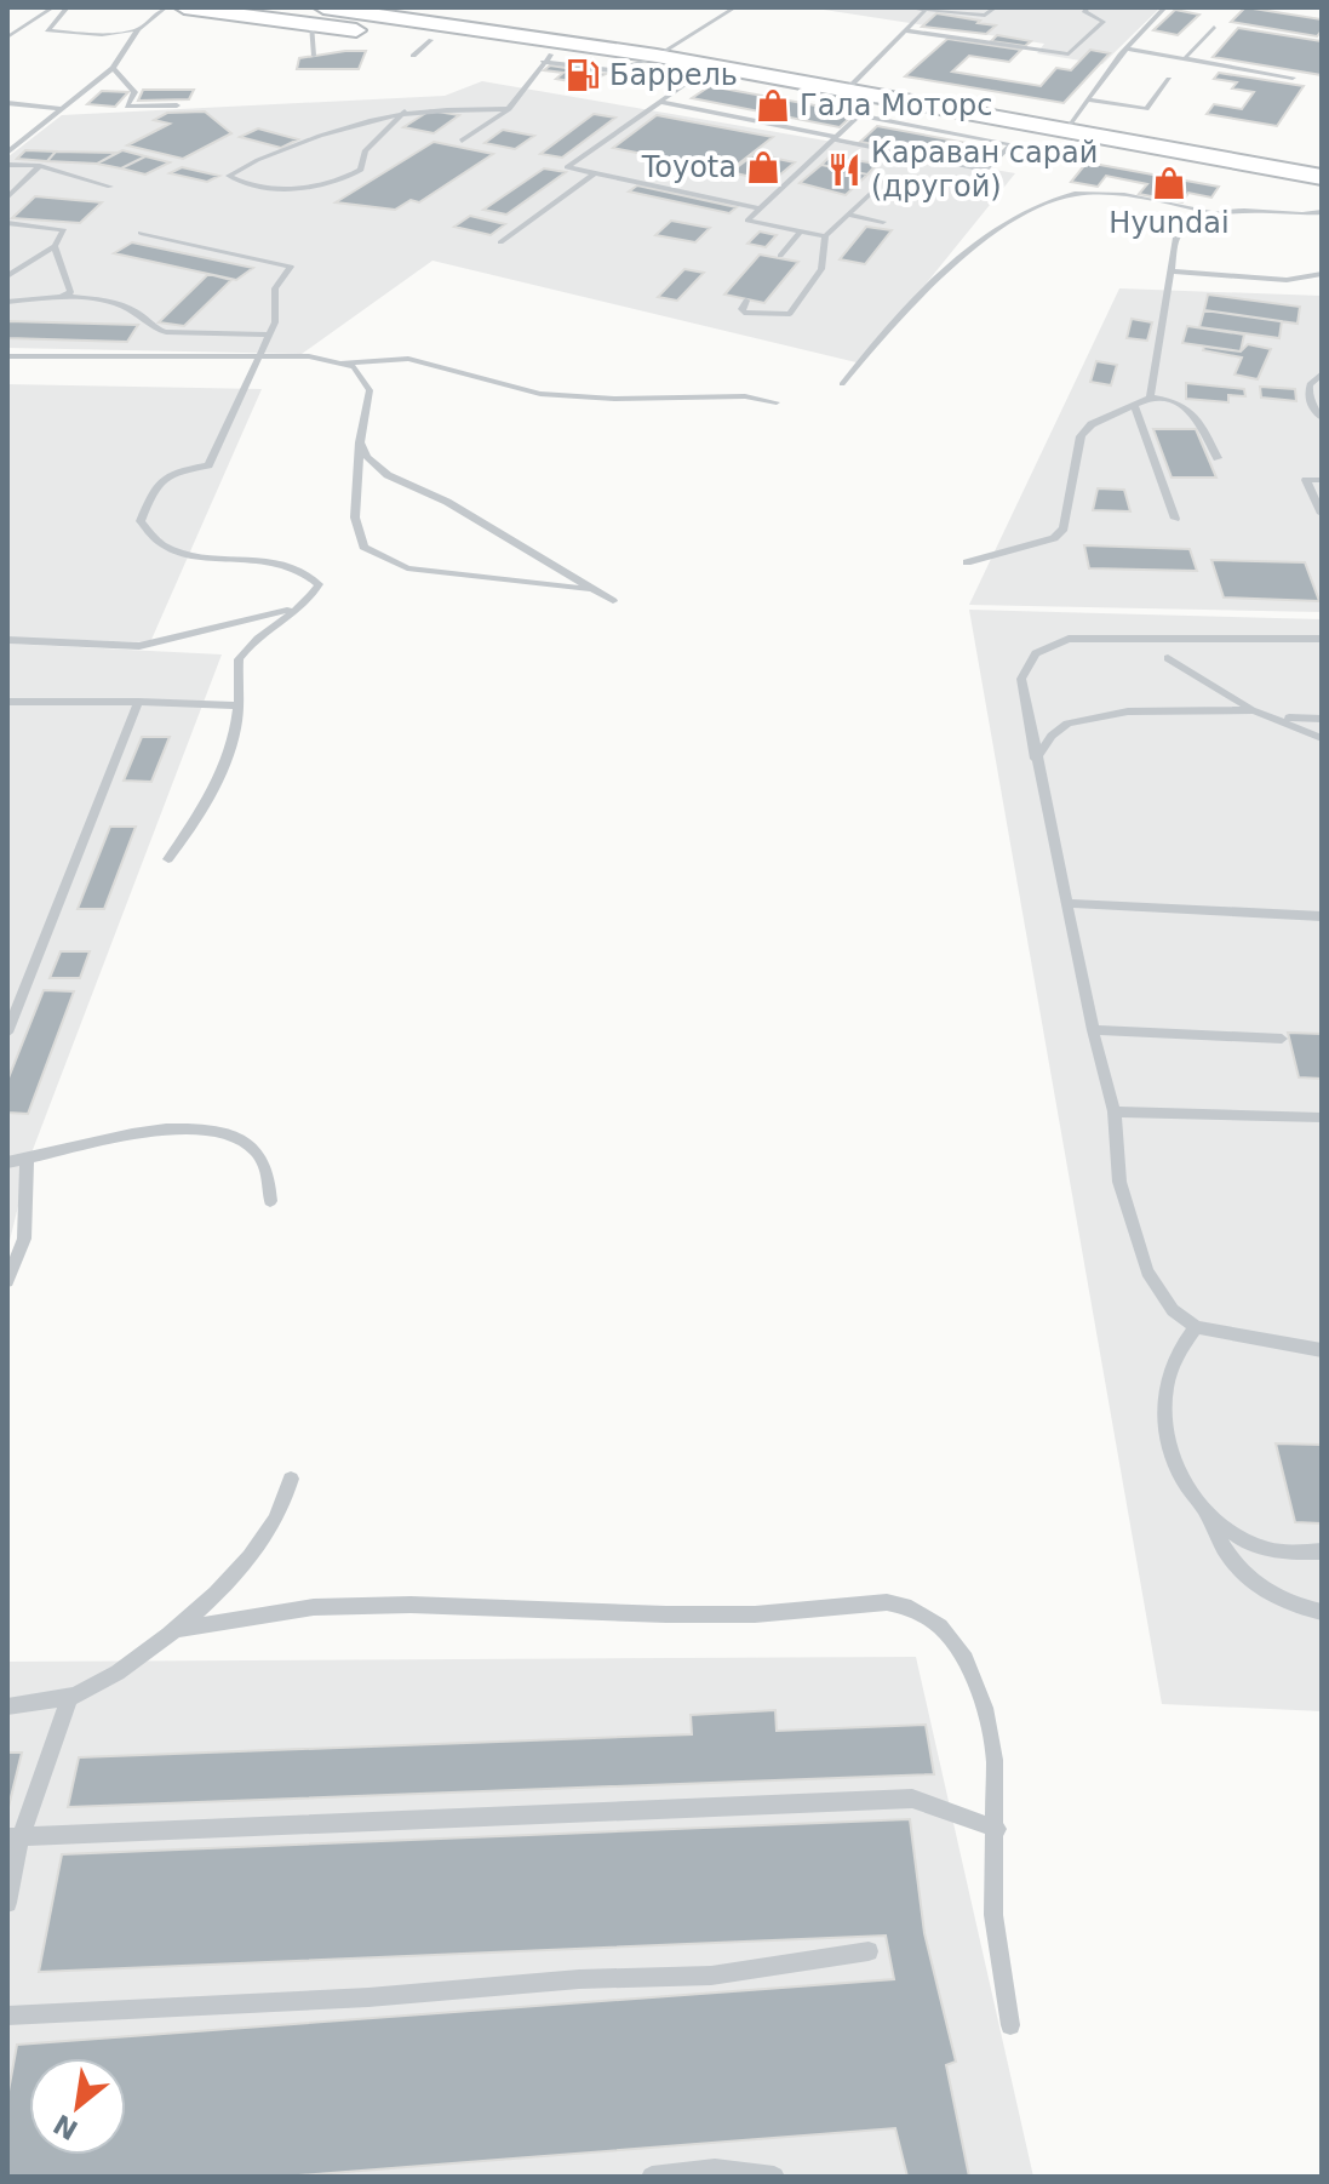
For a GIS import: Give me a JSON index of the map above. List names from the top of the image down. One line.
{"places":{"fuel station":["Баррель"],"shop":["Гала Моторс","Toyota","Hyundai"],"restaurant":["Караван сарай (другой)"]},"north":"bottom left"}
